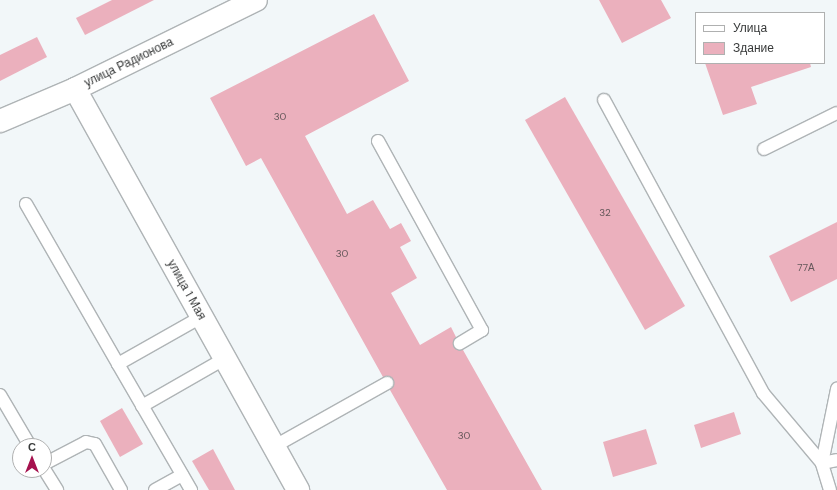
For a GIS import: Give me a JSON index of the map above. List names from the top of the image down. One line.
{"streets":{"street":["улица Радионова","улица 1 Мая"]},"crossings":[["улица Радионова","улица 1 Мая"]],"house_numbers":["30","32","30","77А","30"],"legend":["Улица","Здание"],"north":"top"}
